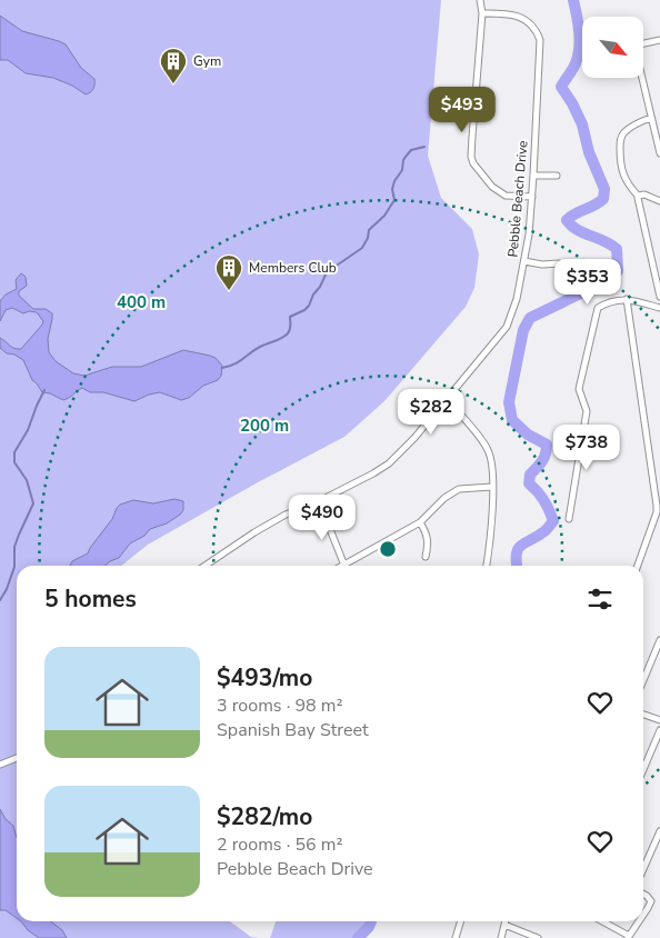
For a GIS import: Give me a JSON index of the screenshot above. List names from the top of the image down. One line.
{"streets":{"street":["Pebble Beach Drive"]},"places":{"building":["Gym","Members Club"]},"north":"bottom right","page":{"price":["$493","$353","$282","$738","$490"],"heading":"5 homes","list":[{"name":"$493/mo","note":"3 rooms · 98 m² · Spanish Bay Street"},{"name":"$282/mo","note":"2 rooms · 56 m² · Pebble Beach Drive"}]},"rings":["400 m","200 m"]}
